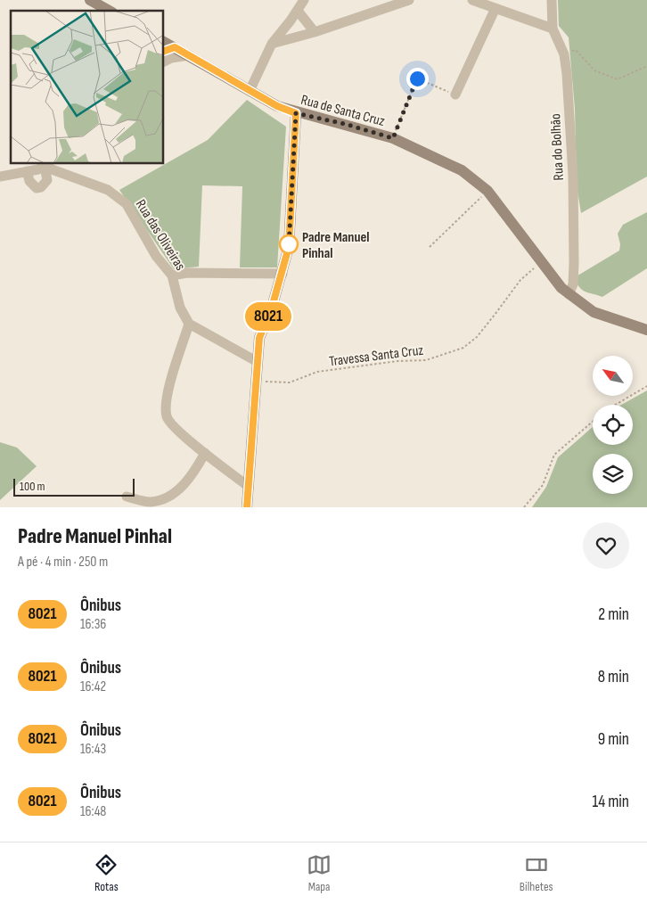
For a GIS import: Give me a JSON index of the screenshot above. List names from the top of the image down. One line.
{"streets":{"main road":["Rua de Santa Cruz"],"street":["Rua do Bolhão","Rua das Oliveiras"],"path":["Travessa Santa Cruz"]},"crossings":[["Rua de Santa Cruz","Rua do Bolhão"],["Rua de Santa Cruz","Travessa Santa Cruz"]],"places":["Padre Manuel Pinhal"],"lines":["bus line 8021"],"scale_bar":"100 m","north":"top left","page":{"on_map":"8021","scale":"100 m","heading":["Padre Manuel Pinhal","A pé · 4 min · 250 m"],"list":[{"mark":"8021","name":"Ônibus","note":"16:36","value":"2 min"},{"mark":"8021","name":"Ônibus","note":"16:42","value":"8 min"},{"mark":"8021","name":"Ônibus","note":"16:43","value":"9 min"},{"mark":"8021","name":"Ônibus","note":"16:48","value":"14 min"}],"tabs":["Rotas","Mapa","Bilhetes"]}}
